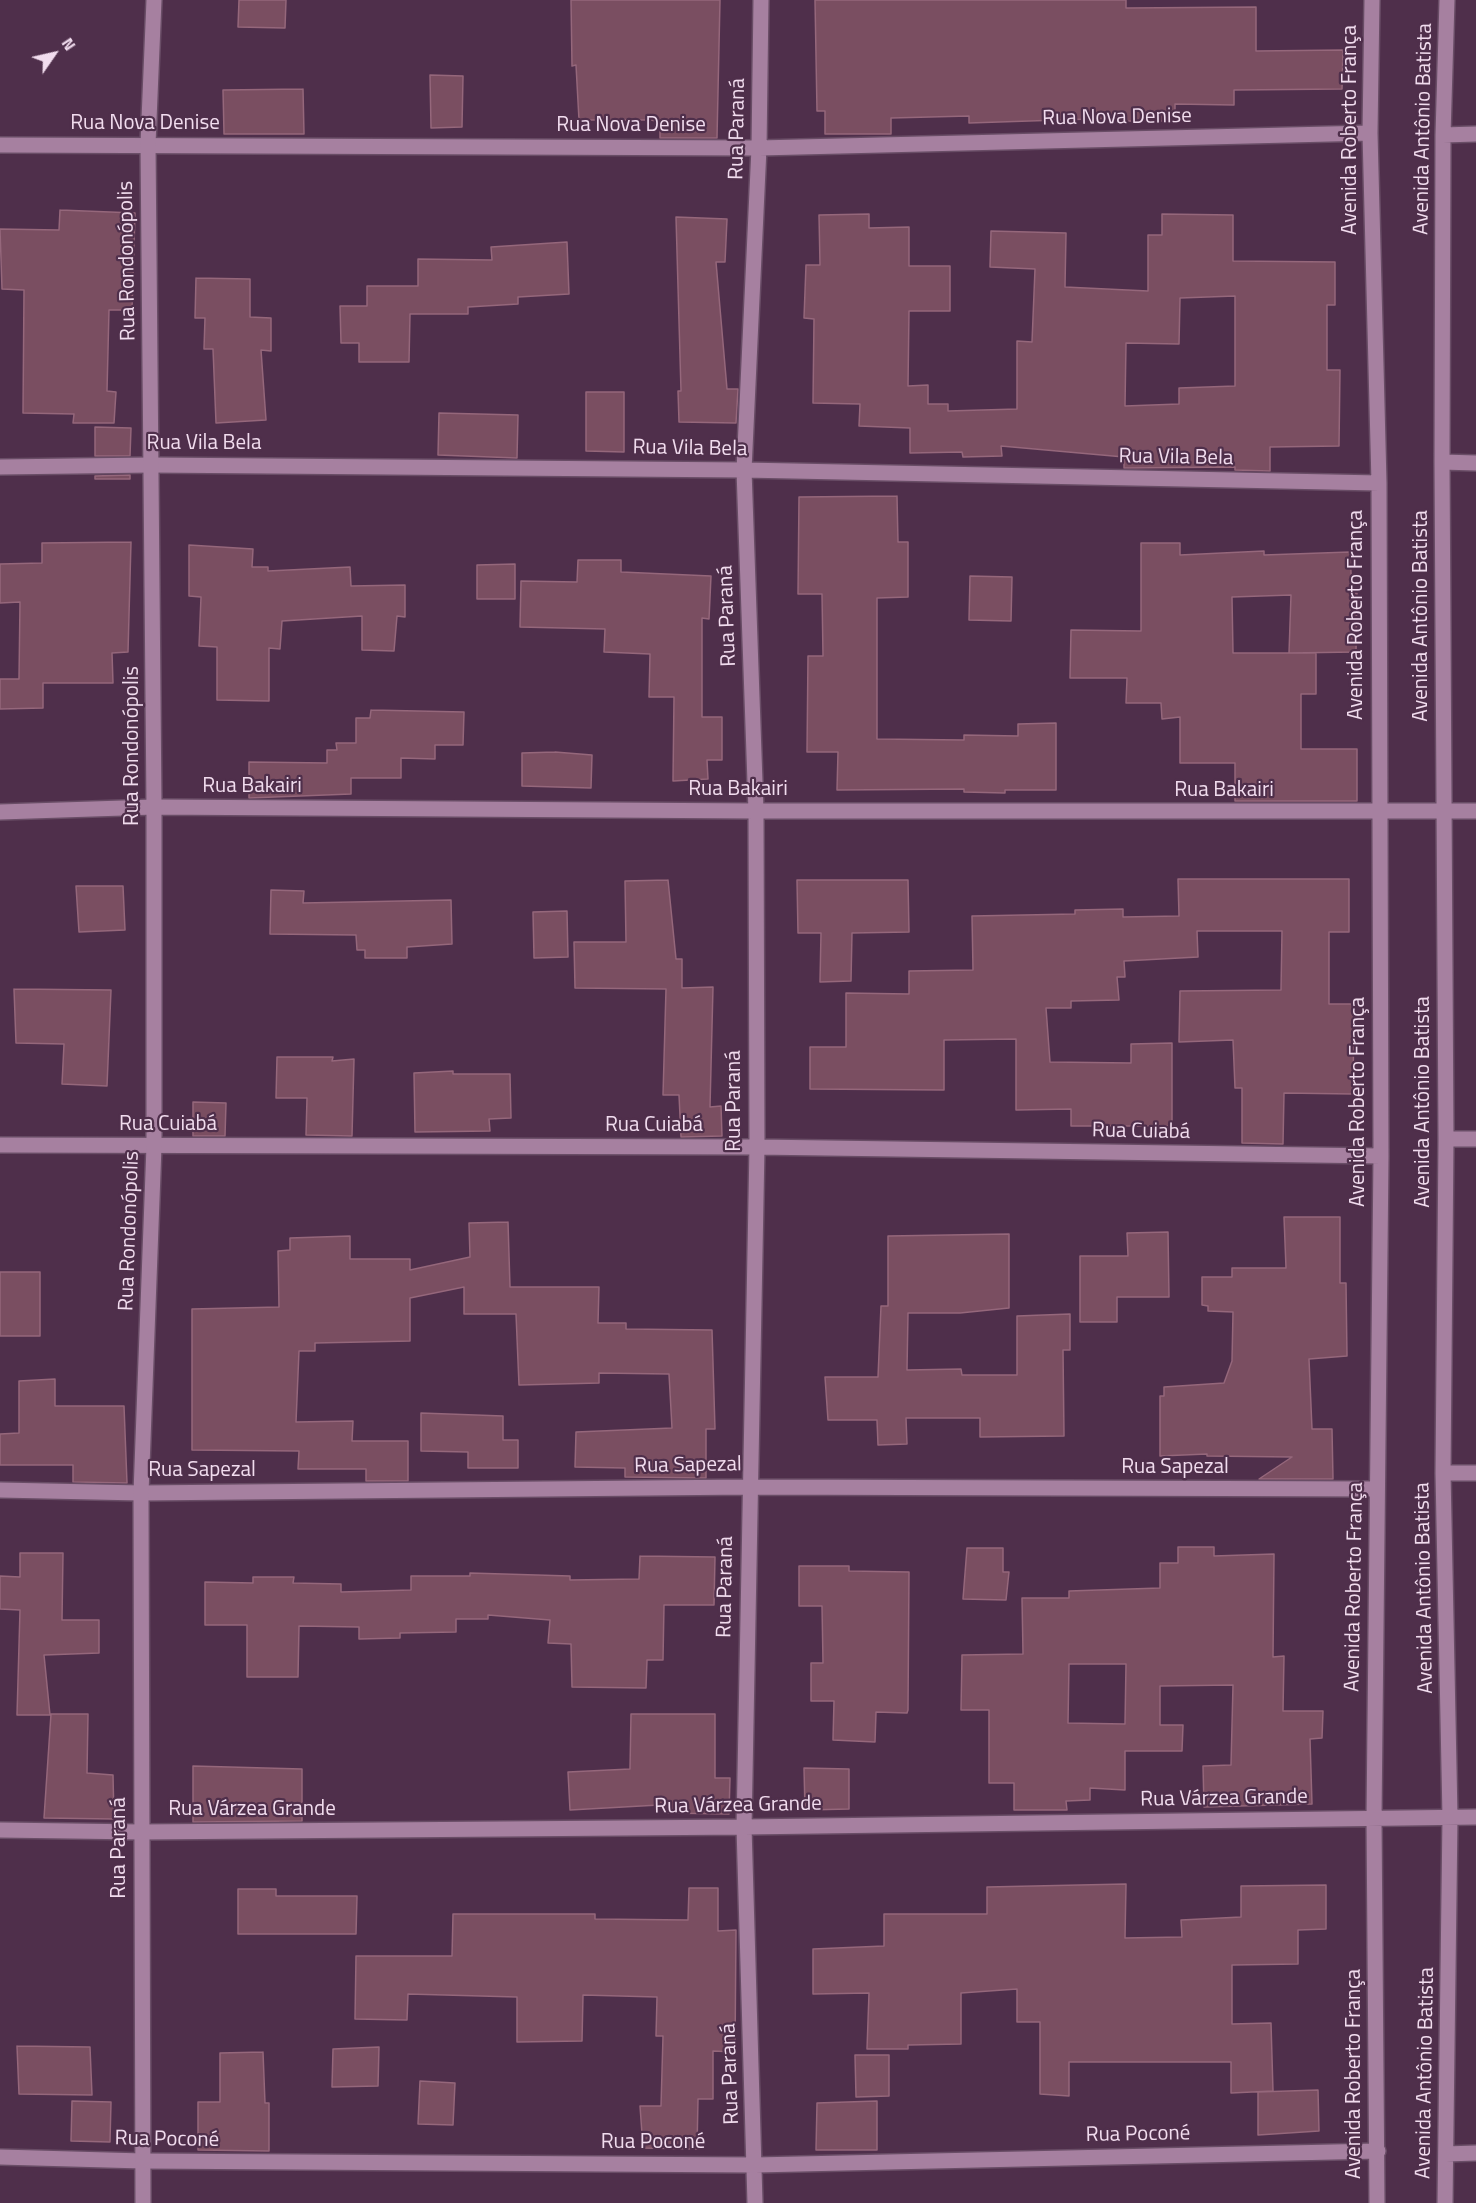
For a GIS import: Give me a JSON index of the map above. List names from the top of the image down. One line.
{"streets":{"street":["Rua Nova Denise","Rua Paraná","Avenida Antônio Batista","Avenida Roberto França","Rua Rondonópolis","Rua Vila Bela","Rua Bakairi","Rua Cuiabá","Rua Sapezal","Rua Várzea Grande","Rua Poconé"]},"crossings":[["Rua Nova Denise","Rua Paraná"],["Rua Nova Denise","Avenida Roberto França"],["Rua Nova Denise","Rua Rondonópolis"],["Rua Paraná","Rua Rondonópolis"],["Rua Paraná","Rua Vila Bela"],["Rua Paraná","Rua Bakairi"],["Rua Paraná","Rua Cuiabá"],["Rua Paraná","Rua Sapezal"],["Rua Paraná","Rua Várzea Grande"],["Rua Paraná","Rua Poconé"],["Avenida Antônio Batista","Rua Bakairi"],["Avenida Antônio Batista","Rua Várzea Grande"],["Avenida Roberto França","Rua Vila Bela"],["Avenida Roberto França","Rua Bakairi"],["Avenida Roberto França","Rua Cuiabá"],["Avenida Roberto França","Rua Sapezal"],["Avenida Roberto França","Rua Várzea Grande"],["Avenida Roberto França","Rua Poconé"],["Rua Rondonópolis","Rua Vila Bela"],["Rua Rondonópolis","Rua Bakairi"],["Rua Rondonópolis","Rua Cuiabá"],["Rua Rondonópolis","Rua Sapezal"]],"north":"top right"}
